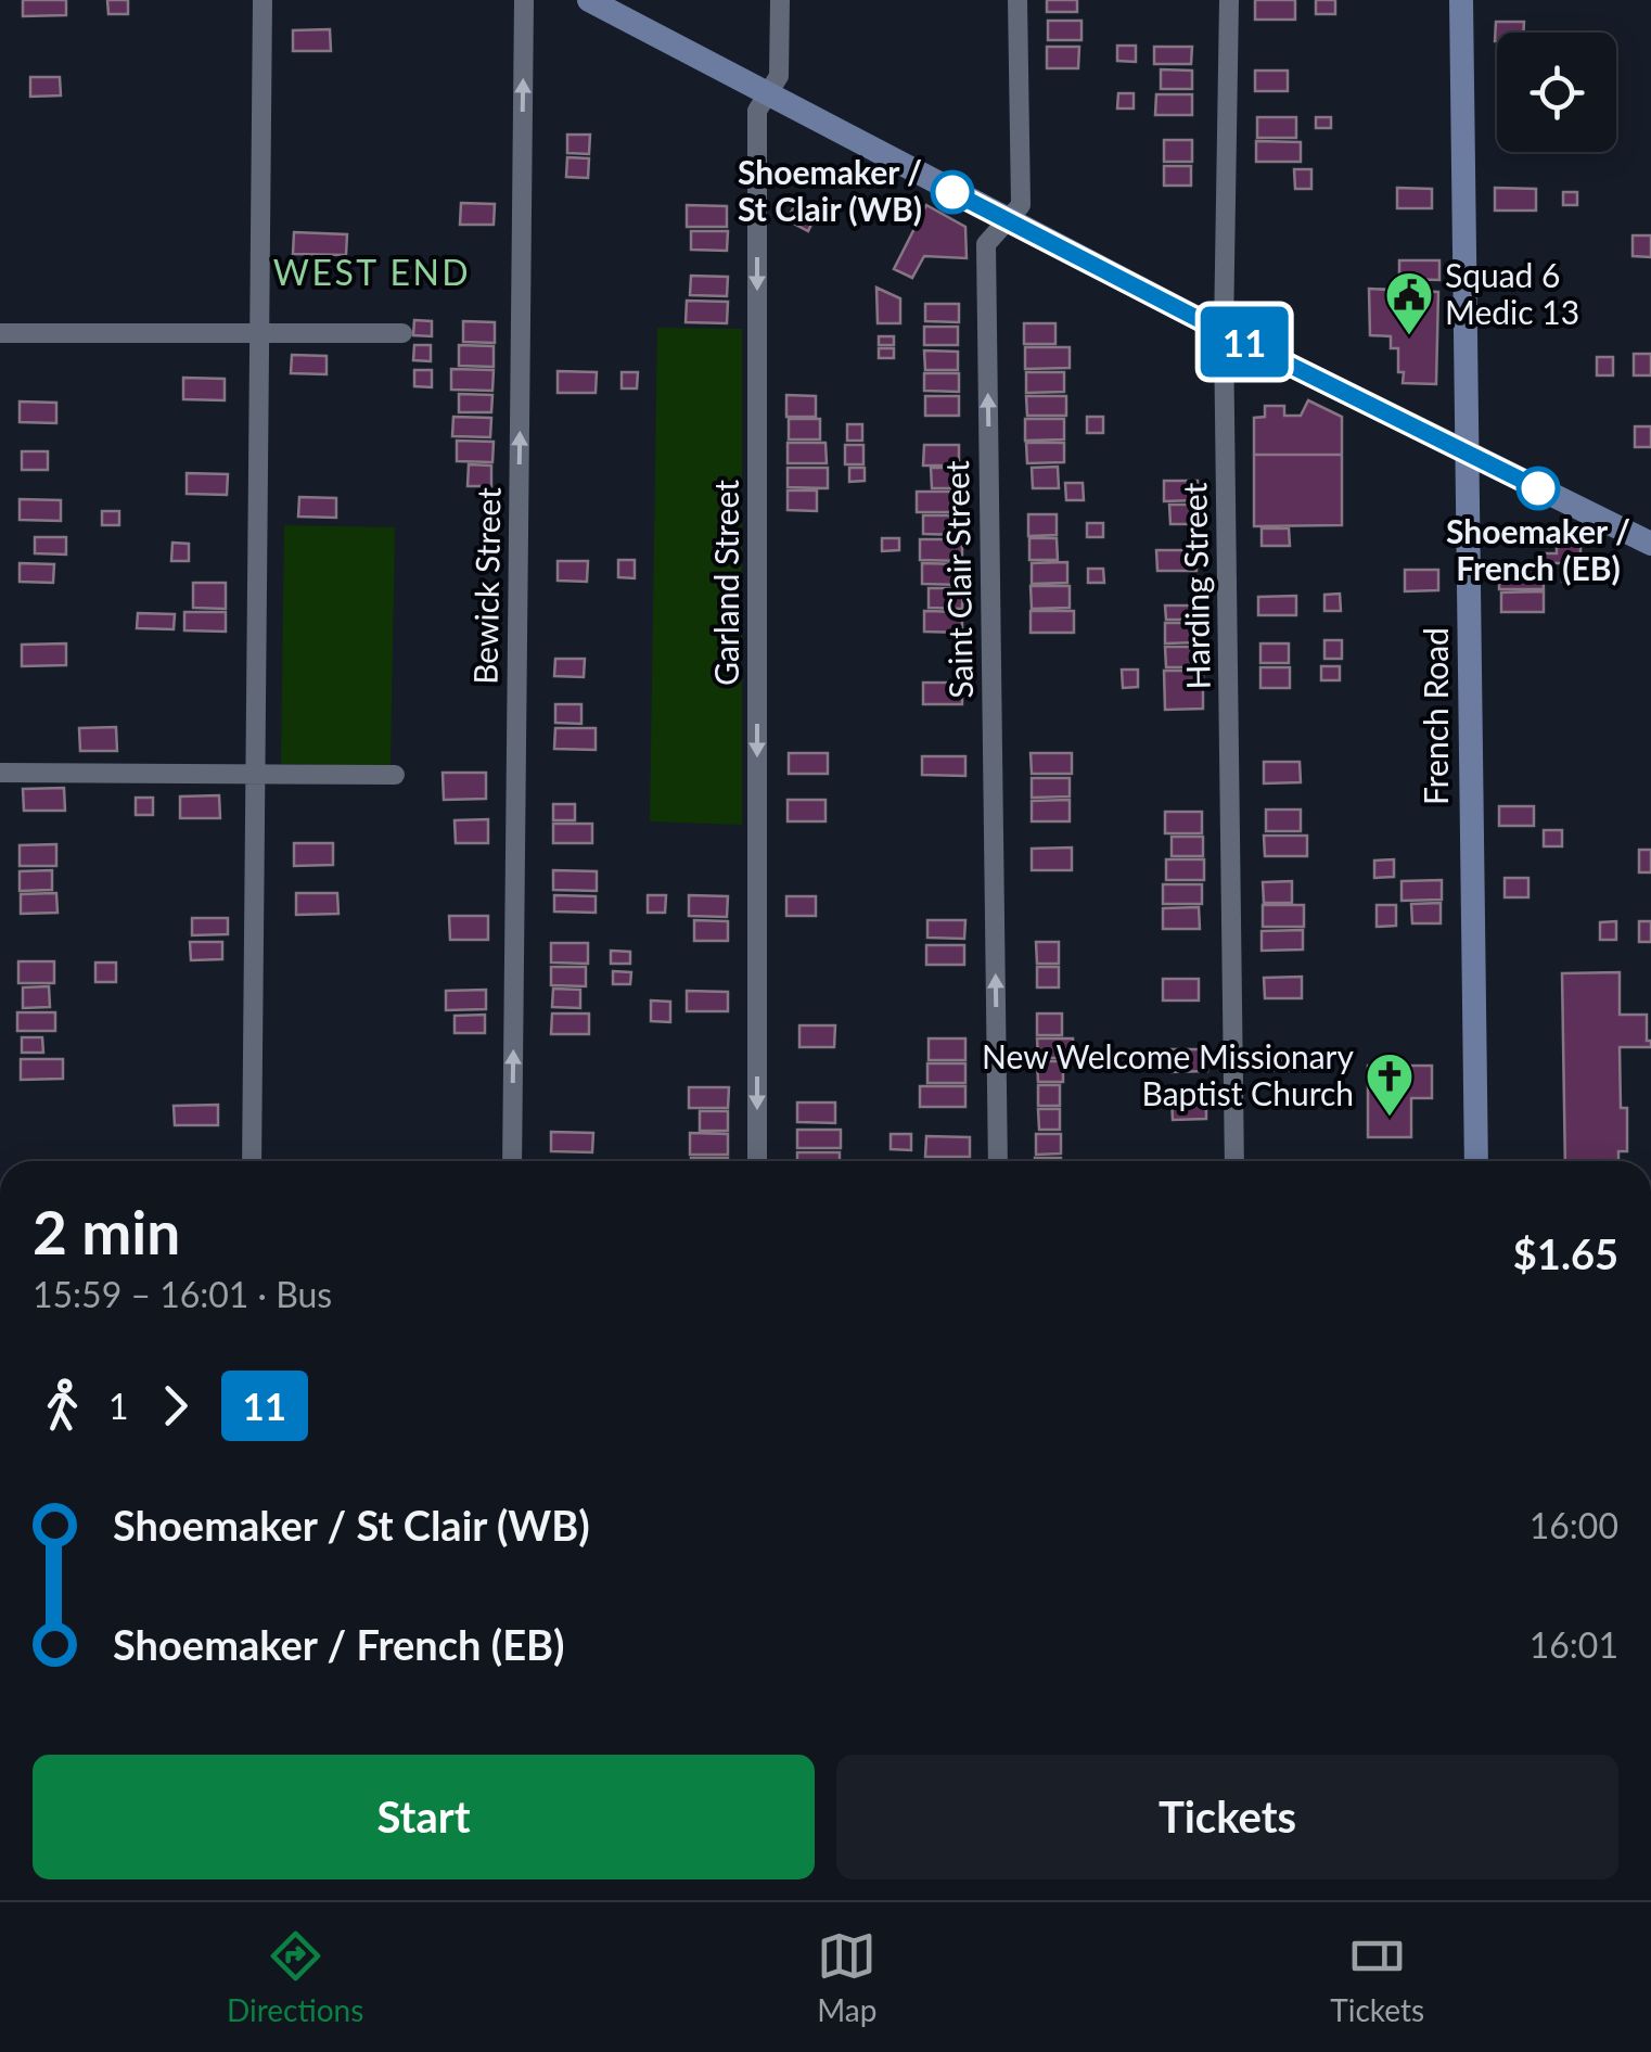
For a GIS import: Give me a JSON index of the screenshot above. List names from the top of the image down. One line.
{"streets":{"street":["Saint Clair Street","Garland Street","Bewick Street","Harding Street","French Road"]},"one_way":["Saint Clair Street","Garland Street","Bewick Street"],"districts":["WEST END"],"places":{"other":["Shoemaker / St Clair (WB)","Shoemaker / French (EB)"],"public building":["Squad 6 Medic 13"],"church":["New Welcome Missionary Baptist Church"]},"lines":["bus line 11"],"page":{"on_map":"11","heading":["2 min","15:59 – 16:01 · Bus","$1.65"],"legs":["1","11"],"list":[{"name":"Shoemaker / St Clair (WB)","value":"16:00"},{"name":"Shoemaker / French (EB)","value":"16:01"}],"buttons":["Start","Tickets"],"tabs":["Directions","Map","Tickets"]}}
